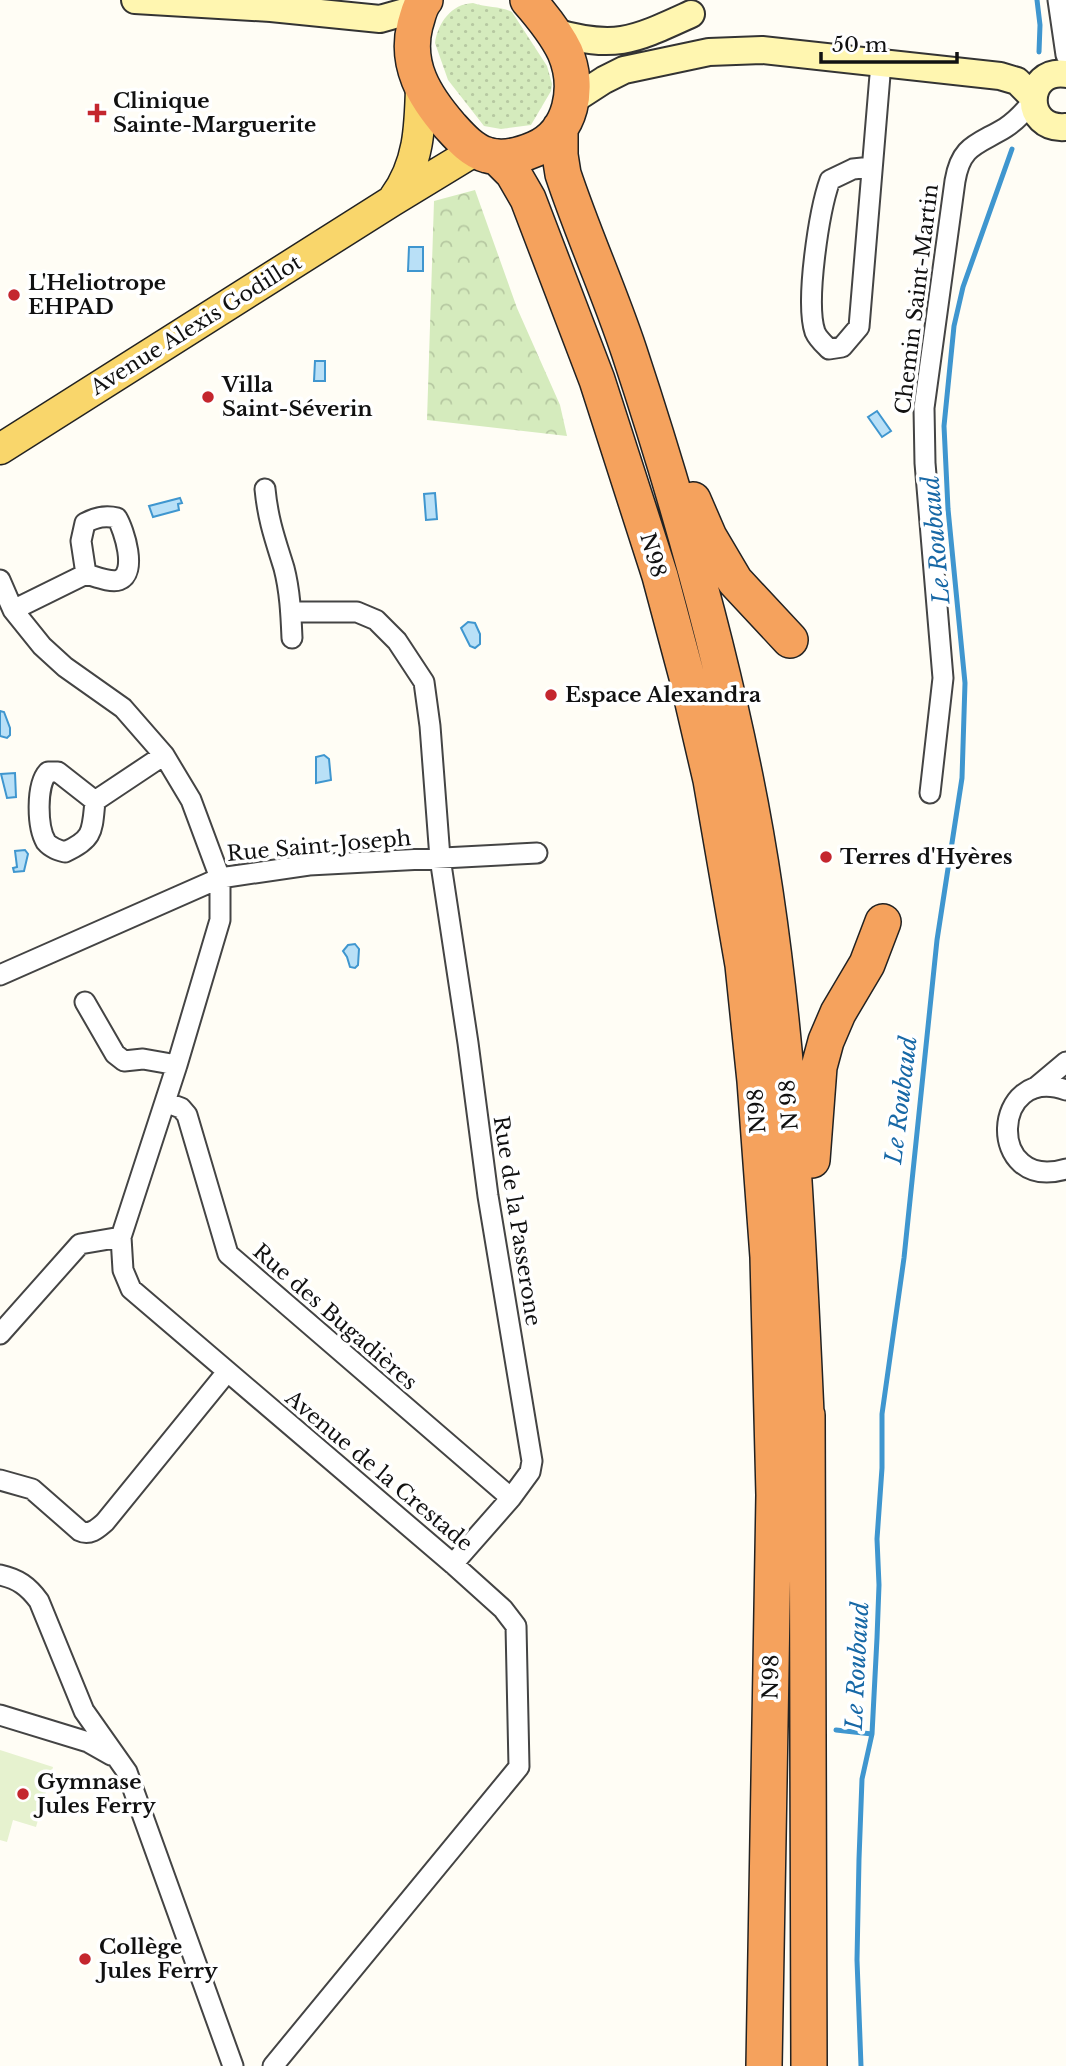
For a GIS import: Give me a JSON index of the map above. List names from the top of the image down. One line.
{"streets":{"highway":["N98","N 98"],"main road":["Avenue Alexis Godillot"],"street":["Chemin Saint-Martin","Rue Saint-Joseph","Rue de la Passerone","Rue des Bugadières","Avenue de la Crestade"]},"crossings":[["Avenue Alexis Godillot","N98"],["Rue Saint-Joseph","Rue de la Passerone"],["Rue Saint-Joseph","Avenue de la Crestade"],["Rue de la Passerone","Rue des Bugadières"],["Rue de la Passerone","Avenue de la Crestade"],["Rue des Bugadières","Avenue de la Crestade"]],"water":["Le Roubaud"],"places":{"health":["Clinique Sainte-Marguerite"],"other":["L'Heliotrope EHPAD","Villa Saint-Séverin","Espace Alexandra","Terres d'Hyères","Gymnase Jules Ferry","Collège Jules Ferry"]},"scale_bar":"50 m"}
